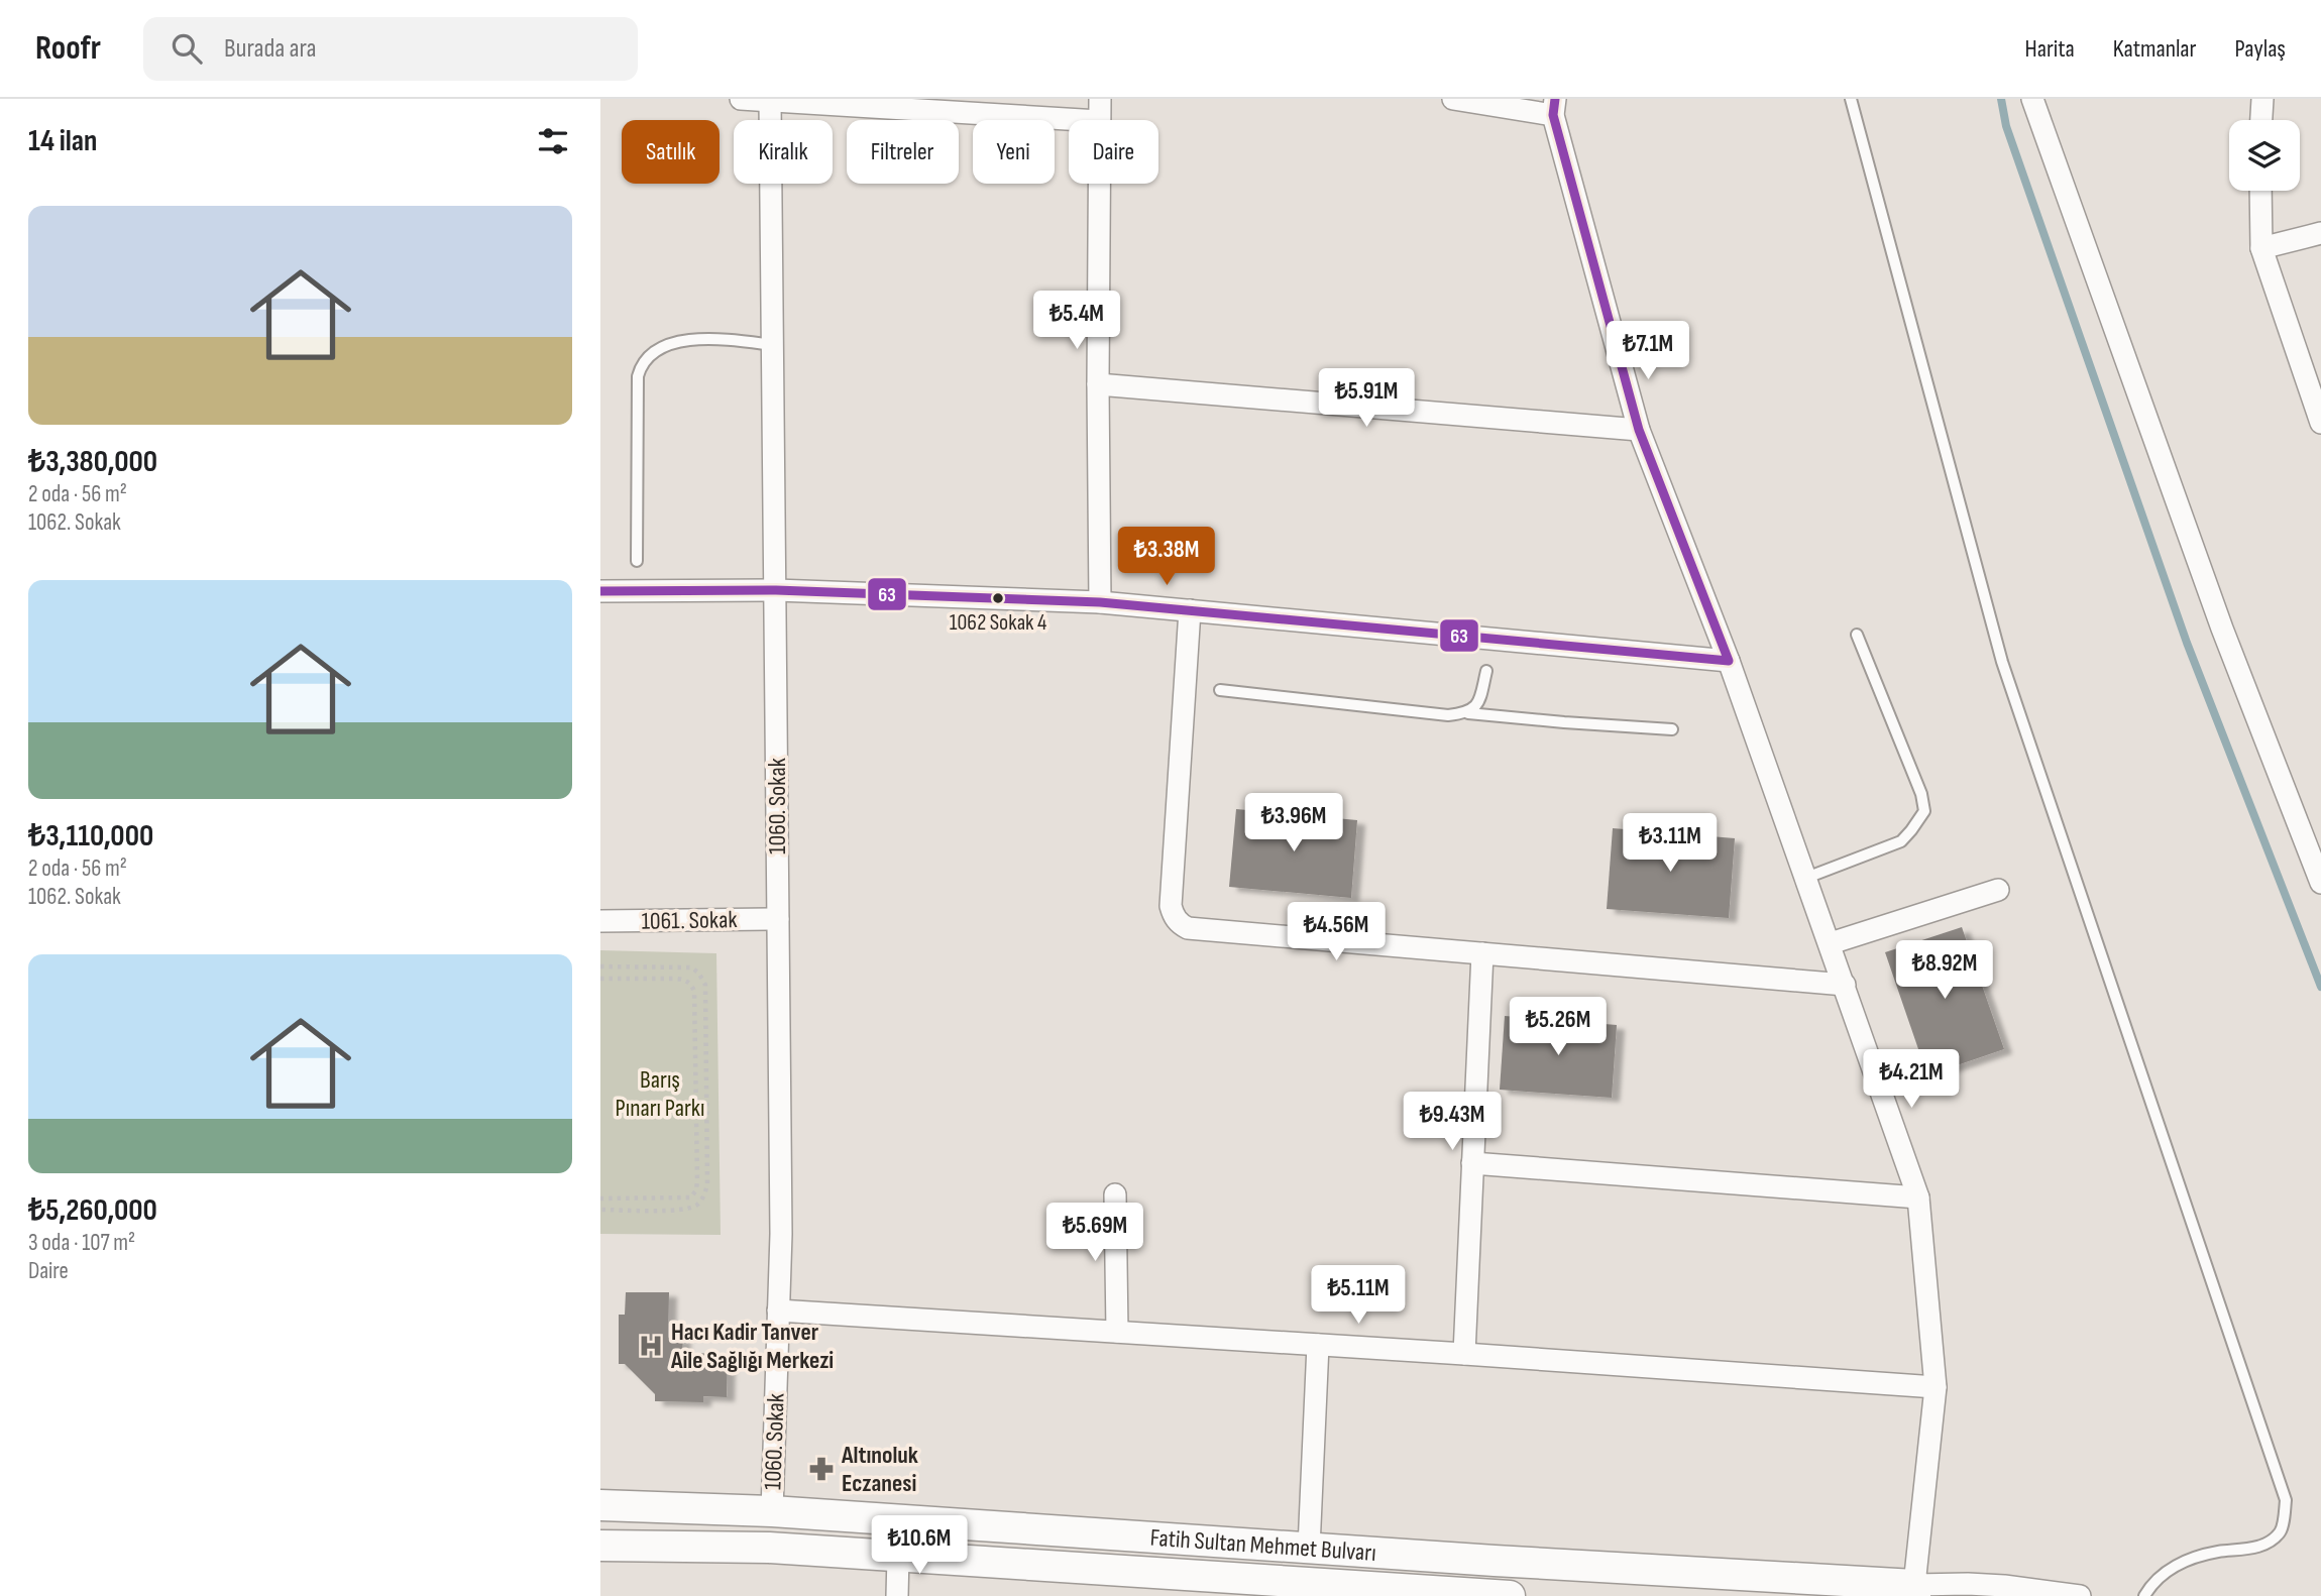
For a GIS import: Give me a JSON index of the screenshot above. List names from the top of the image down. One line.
{"streets":{"main road":["Fatih Sultan Mehmet Bulvarı"],"street":["1060. Sokak","1061. Sokak"]},"crossings":[["1060. Sokak","1061. Sokak"],["1060. Sokak","Fatih Sultan Mehmet Bulvarı"]],"parks":["Barış Pınarı Parkı"],"places":{"other":["1062 Sokak 4"],"hospital":["Hacı Kadir Tanver Aile Sağlığı Merkezi"],"pharmacy":["Altınoluk Eczanesi"]},"lines":["transit line 63"],"page":{"header":"Roofr","search":"Burada ara","nav":["Harita","Katmanlar","Paylaş"],"heading":"14 ilan","chip":["Satılık","Kiralık","Filtreler","Yeni","Daire"],"list":[{"name":"₺3,380,000","note":"2 oda · 56 m² · 1062. Sokak"},{"name":"₺3,110,000","note":"2 oda · 56 m² · 1062. Sokak"},{"name":"₺5,260,000","note":"3 oda · 107 m² · Daire"}],"price":["₺5.4M","₺7.1M","₺5.91M","₺3.38M","₺3.96M","₺3.11M","₺4.56M","₺8.92M","₺5.26M","₺4.21M","₺9.43M","₺5.69M","₺5.11M","₺10.6M"]}}
